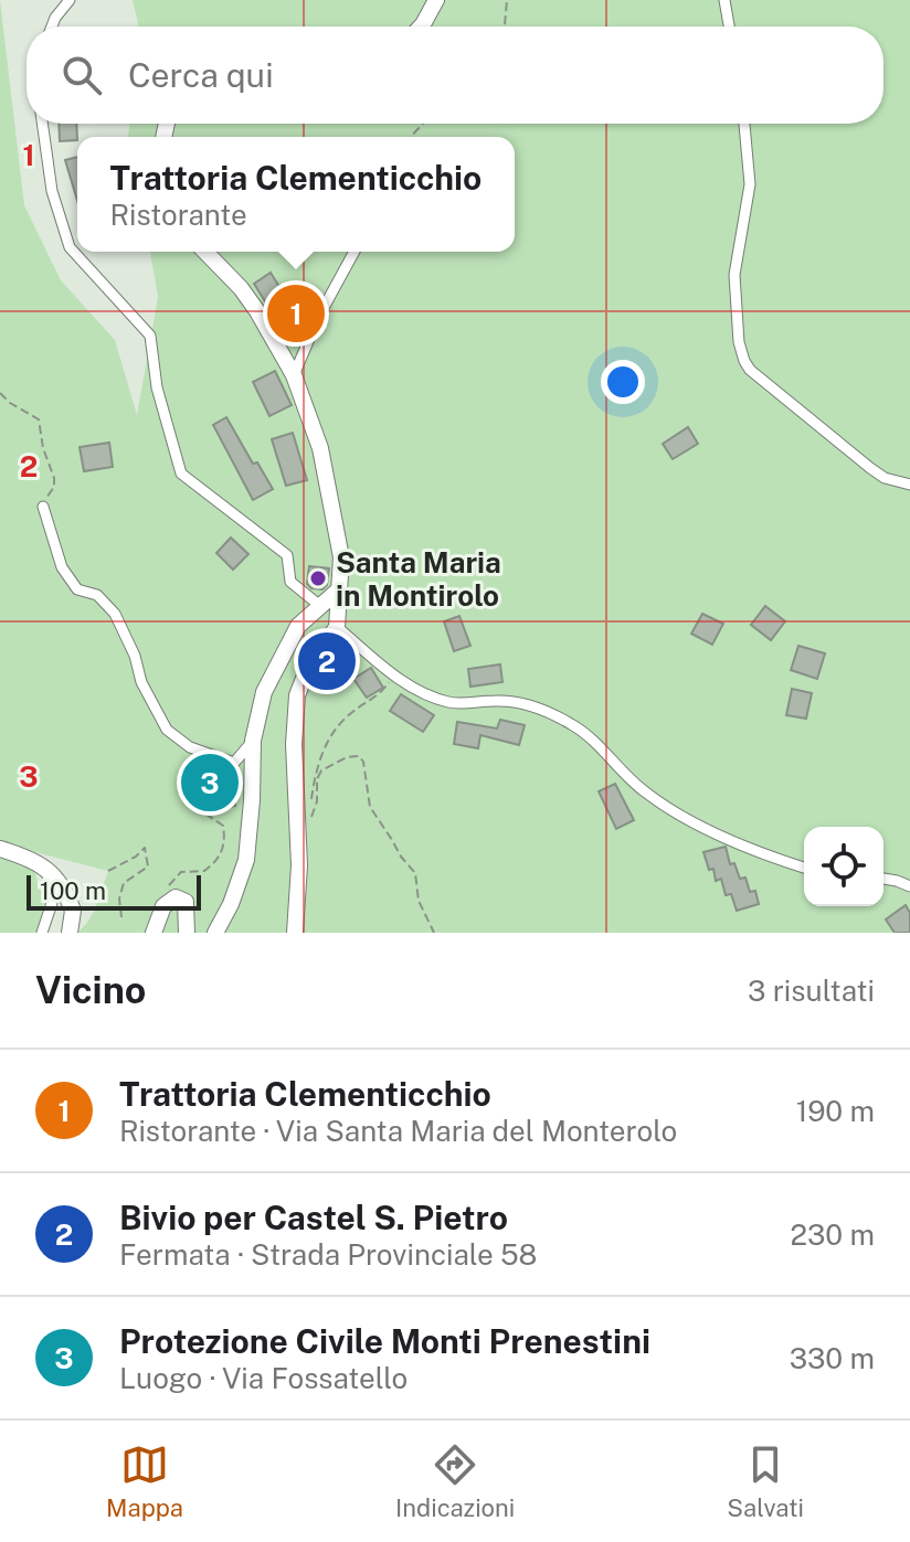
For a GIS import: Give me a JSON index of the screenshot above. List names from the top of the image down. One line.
{"places":["Santa Maria in Montirolo"],"scale_bar":"100 m","page":{"search":"Cerca qui","popup":["Trattoria Clementicchio","Ristorante"],"pins":["1","2","3"],"scale":"100 m","heading":["Vicino","3 risultati"],"list":[{"mark":"1","name":"Trattoria Clementicchio","note":"Ristorante · Via Santa Maria del Monterolo","value":"190 m"},{"mark":"2","name":"Bivio per Castel S. Pietro","note":"Fermata · Strada Provinciale 58","value":"230 m"},{"mark":"3","name":"Protezione Civile Monti Prenestini","note":"Luogo · Via Fossatello","value":"330 m"}],"nav":["Mappa","Indicazioni","Salvati"]},"grid":{"rows":["1","2","3"]}}
